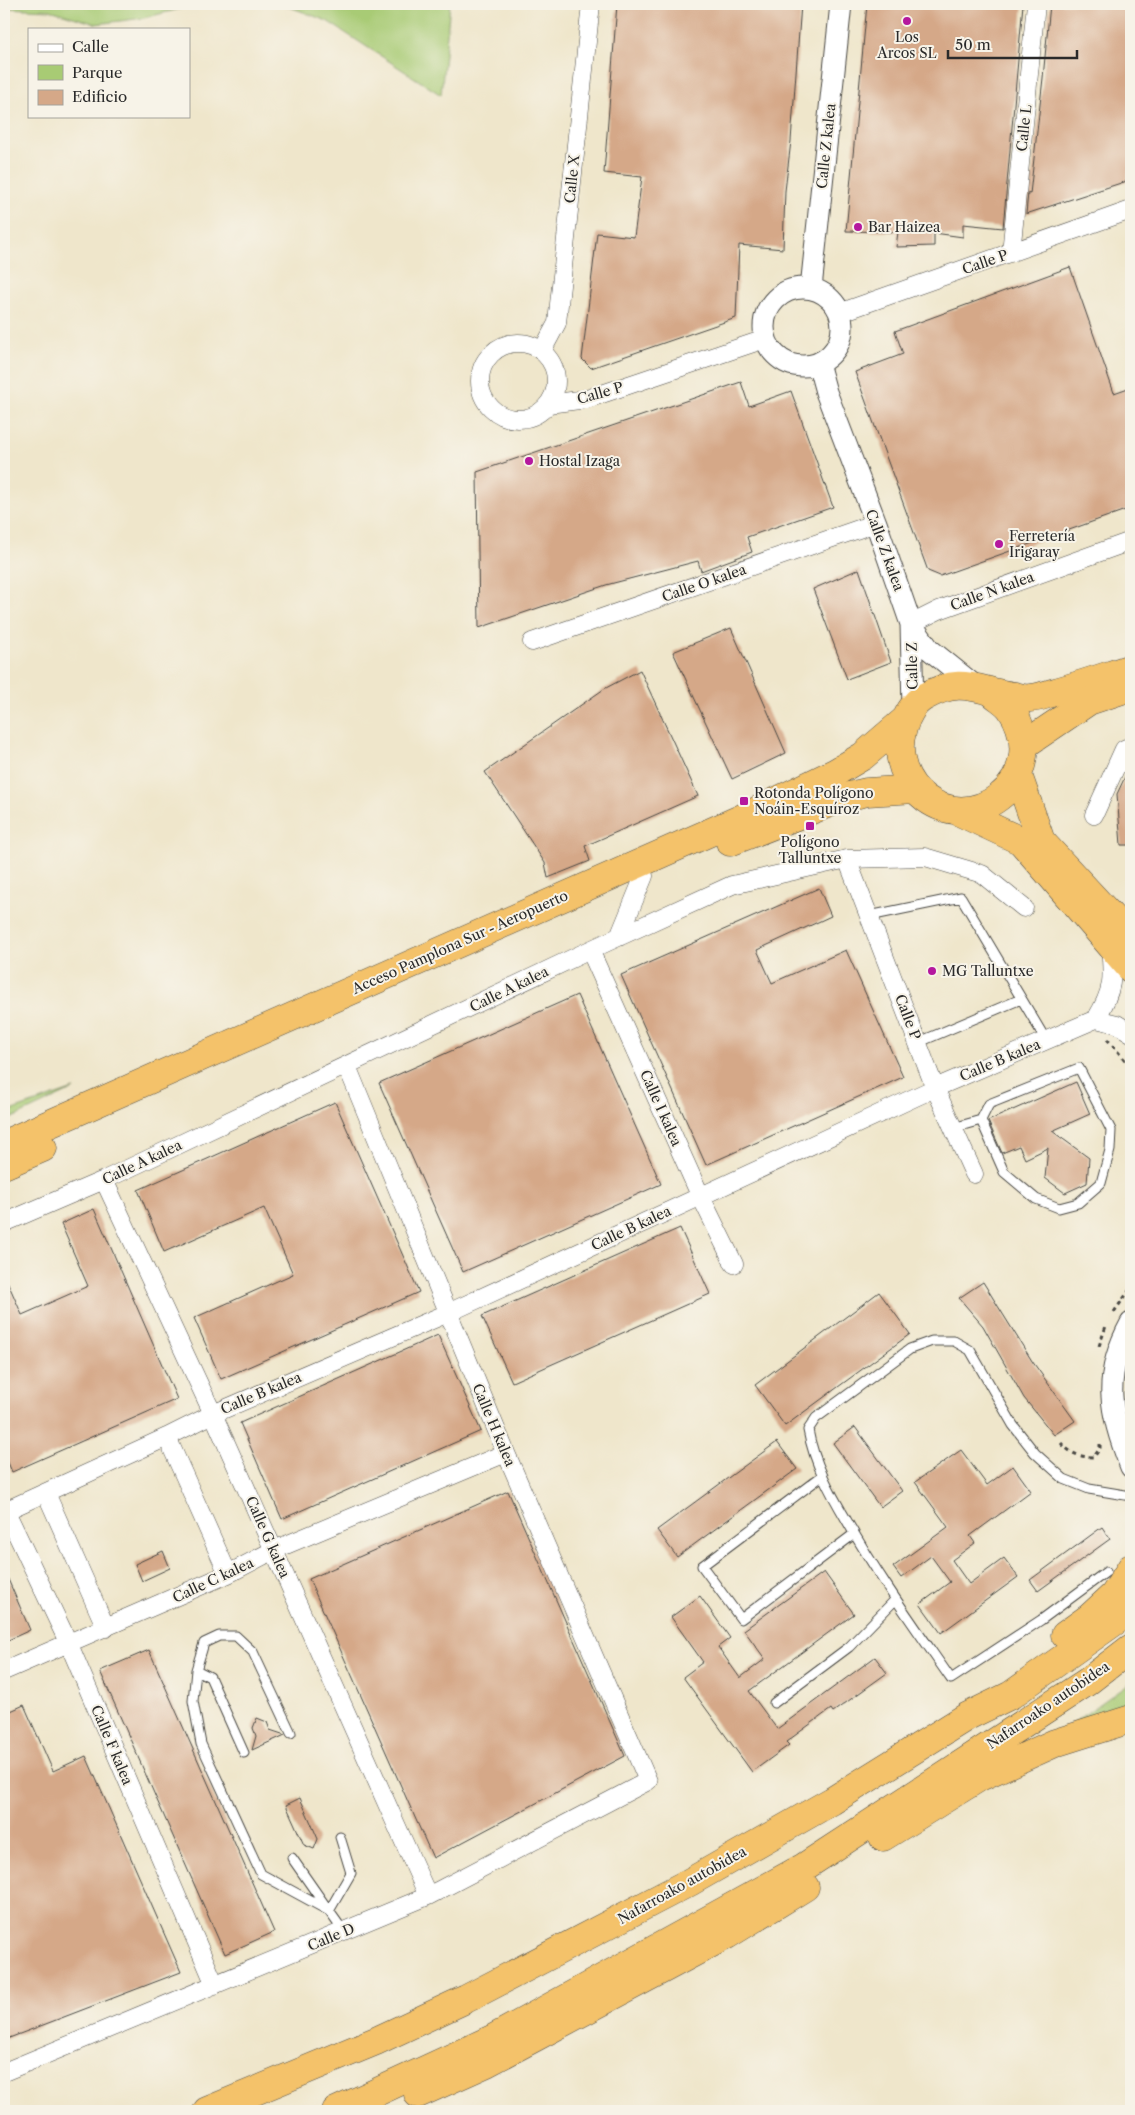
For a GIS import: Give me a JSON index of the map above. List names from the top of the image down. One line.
{"streets":{"highway":["Acceso Pamplona Sur - Aeropuerto","Nafarroako autobidea"],"street":["Calle L","Calle Z kalea","Calle X","Calle P","Calle O kalea","Calle N kalea","Calle Z","Calle A kalea","Calle B kalea","Calle I kalea","Calle H kalea","Calle G kalea","Calle C kalea","Calle F kalea","Calle D"]},"crossings":[["Calle L","Calle P"],["Calle Z kalea","Calle P"],["Calle Z kalea","Calle O kalea"],["Calle Z kalea","Calle N kalea"],["Calle Z kalea","Calle Z"],["Calle X","Calle P"],["Calle P","Calle A kalea"],["Calle P","Calle B kalea"],["Calle N kalea","Calle Z"],["Calle Z","Acceso Pamplona Sur - Aeropuerto"],["Calle A kalea","Calle I kalea"],["Calle A kalea","Calle H kalea"],["Calle A kalea","Calle G kalea"],["Calle B kalea","Calle I kalea"],["Calle B kalea","Calle H kalea"],["Calle B kalea","Calle G kalea"],["Calle B kalea","Calle F kalea"],["Calle H kalea","Calle C kalea"],["Calle H kalea","Calle D"],["Calle G kalea","Calle C kalea"],["Calle G kalea","Calle D"],["Calle C kalea","Calle F kalea"],["Calle F kalea","Calle D"]],"places":{"other":["Los Arcos SL","Bar Haizea","Hostal Izaga","Ferretería Irigaray","MG Talluntxe"],"transit":["Rotonda Polígono Noáin-Esquíroz","Polígono Talluntxe"]},"legend":["Calle","Parque","Edificio"],"scale_bar":"50 m"}
